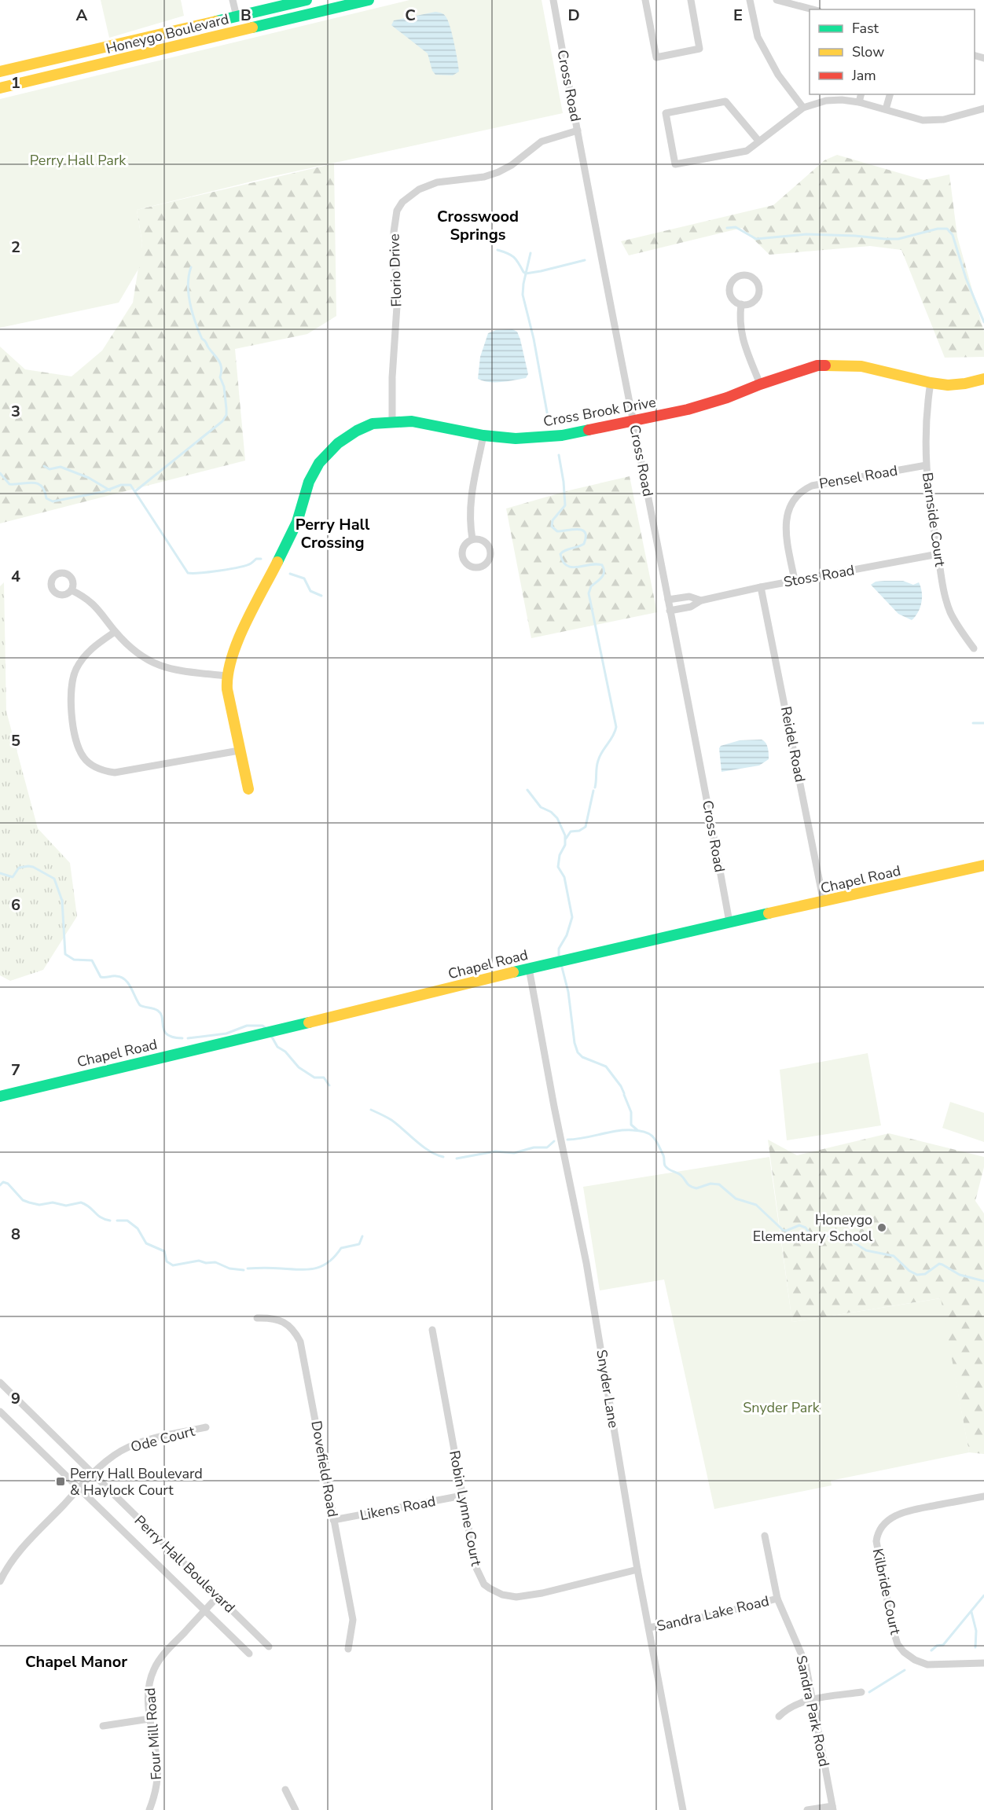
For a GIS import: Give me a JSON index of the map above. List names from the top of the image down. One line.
{"streets":{"street":["Honeygo Boulevard","Cross Road","Florio Drive","Cross Brook Drive","Pensel Road","Barnside Court","Stoss Road","Reidel Road","Chapel Road","Snyder Lane","Ode Court","Dovefield Road","Likens Road","Robin Lynne Court","Perry Hall Boulevard","Kilbride Court","Sandra Lake Road","Sandra Park Road","Four Mill Road"]},"crossings":[["Cross Road","Florio Drive"],["Cross Road","Cross Brook Drive"],["Cross Road","Stoss Road"],["Cross Road","Chapel Road"],["Florio Drive","Cross Brook Drive"],["Cross Brook Drive","Barnside Court"],["Pensel Road","Barnside Court"],["Pensel Road","Stoss Road"],["Barnside Court","Stoss Road"],["Stoss Road","Reidel Road"],["Reidel Road","Chapel Road"],["Chapel Road","Snyder Lane"],["Snyder Lane","Robin Lynne Court"],["Snyder Lane","Sandra Lake Road"],["Ode Court","Perry Hall Boulevard"],["Dovefield Road","Likens Road"],["Likens Road","Robin Lynne Court"],["Perry Hall Boulevard","Four Mill Road"],["Sandra Lake Road","Sandra Park Road"]],"districts":["Crosswood Springs","Perry Hall Crossing","Chapel Manor"],"parks":["Perry Hall Park","Snyder Park"],"places":{"other":["Honeygo Elementary School"],"transit":["Perry Hall Boulevard & Haylock Court"]},"legend":["Fast","Slow","Jam"],"grid":{"columns":["A","B","C","D","E"],"rows":["1","2","3","4","5","6","7","8","9"]}}
